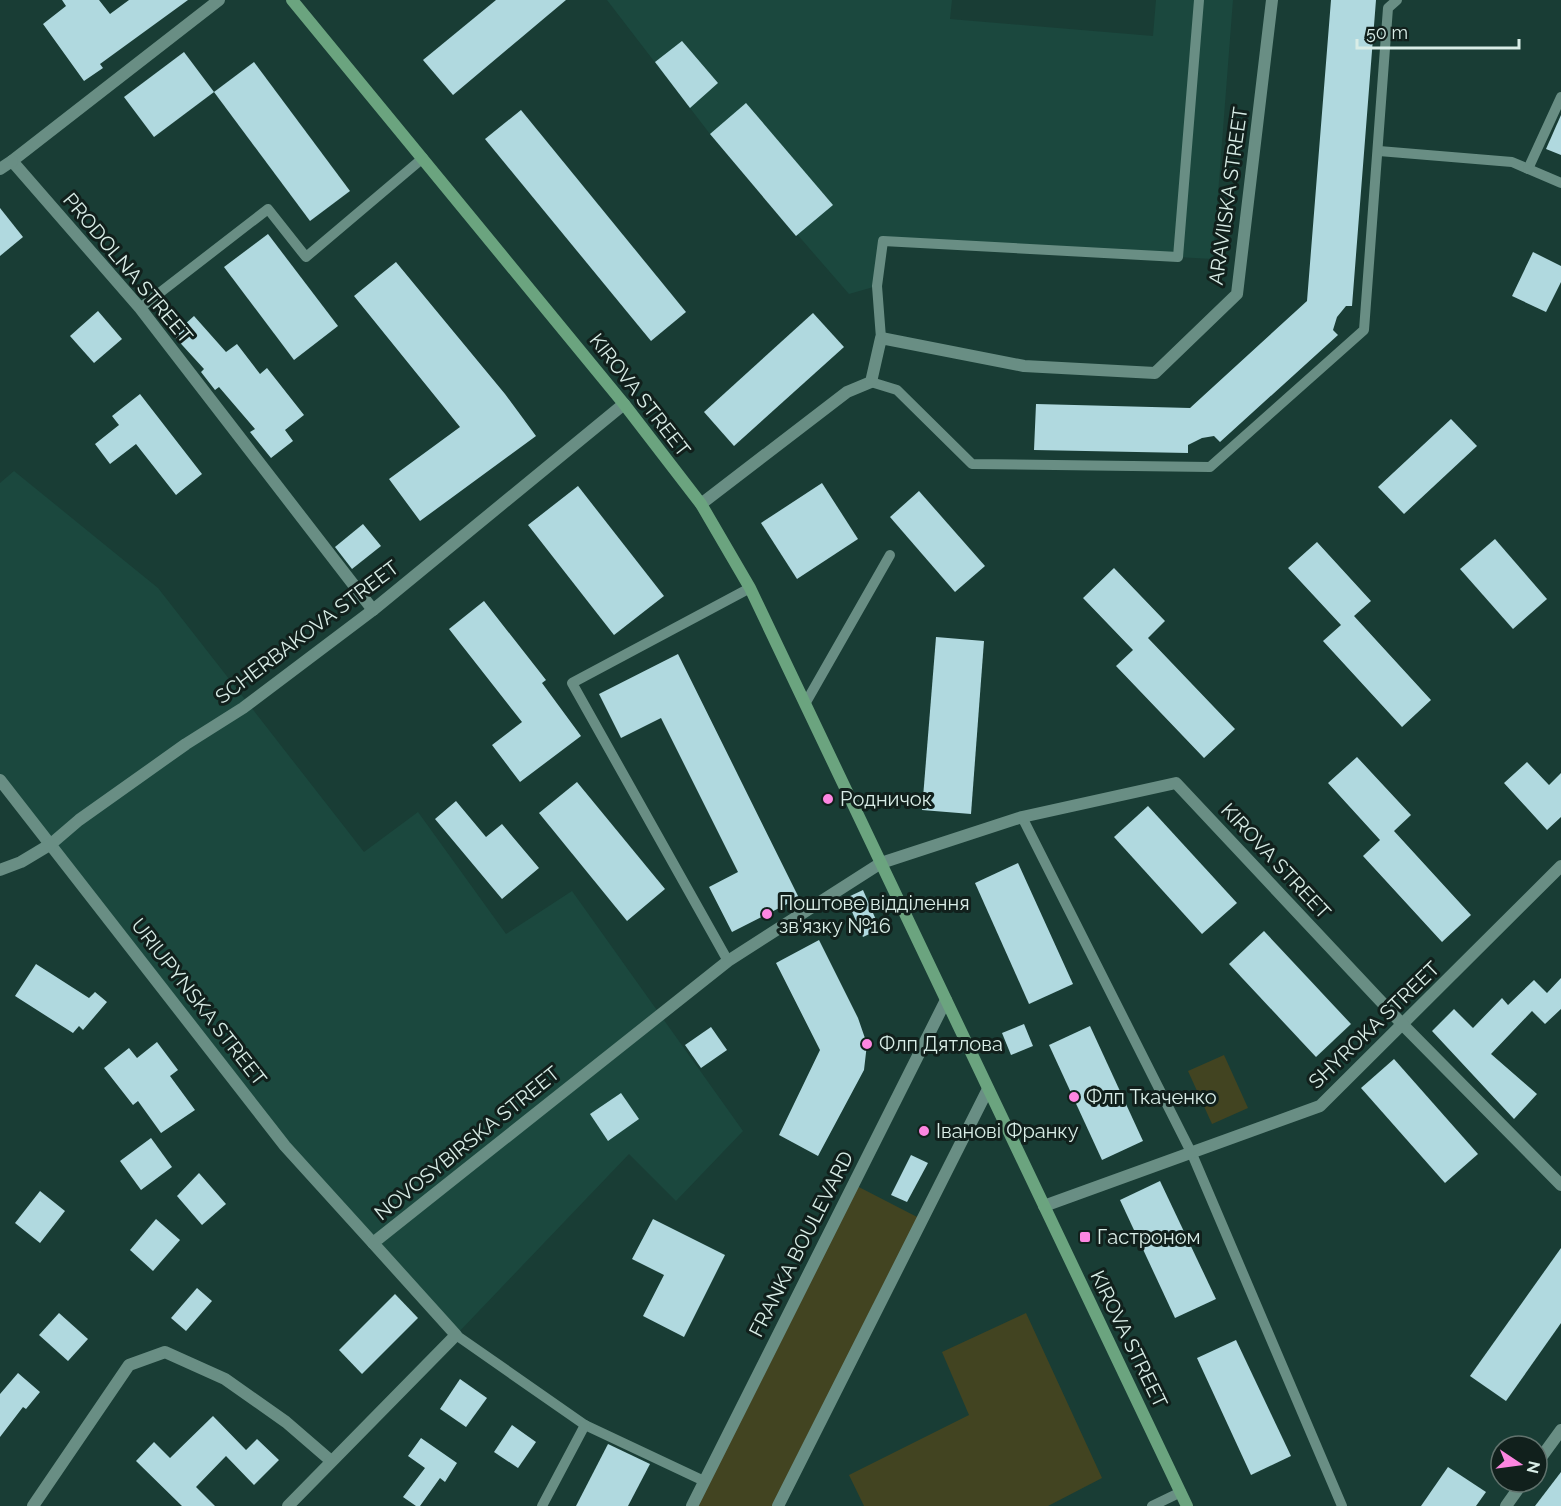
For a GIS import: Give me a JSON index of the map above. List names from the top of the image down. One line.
{"streets":{"street":["ARAVIISKA STREET","PRODOLNA STREET","KIROVA STREET","SCHERBAKOVA STREET","URIUPYNSKA STREET","SHYROKA STREET","NOVOSYBIRSKA STREET","FRANKA BOULEVARD"]},"crossings":[["PRODOLNA STREET","SCHERBAKOVA STREET"],["KIROVA STREET","SCHERBAKOVA STREET"],["KIROVA STREET","SHYROKA STREET"],["KIROVA STREET","NOVOSYBIRSKA STREET"],["KIROVA STREET","FRANKA BOULEVARD"],["SCHERBAKOVA STREET","URIUPYNSKA STREET"],["URIUPYNSKA STREET","NOVOSYBIRSKA STREET"]],"places":{"other":["Родничок","Поштове відділення зв'язку №16","Флп Дятлова","Флп Ткаченко","Іванові Франку"],"transit":["Гастроном"]},"scale_bar":"50 m","north":"right"}
